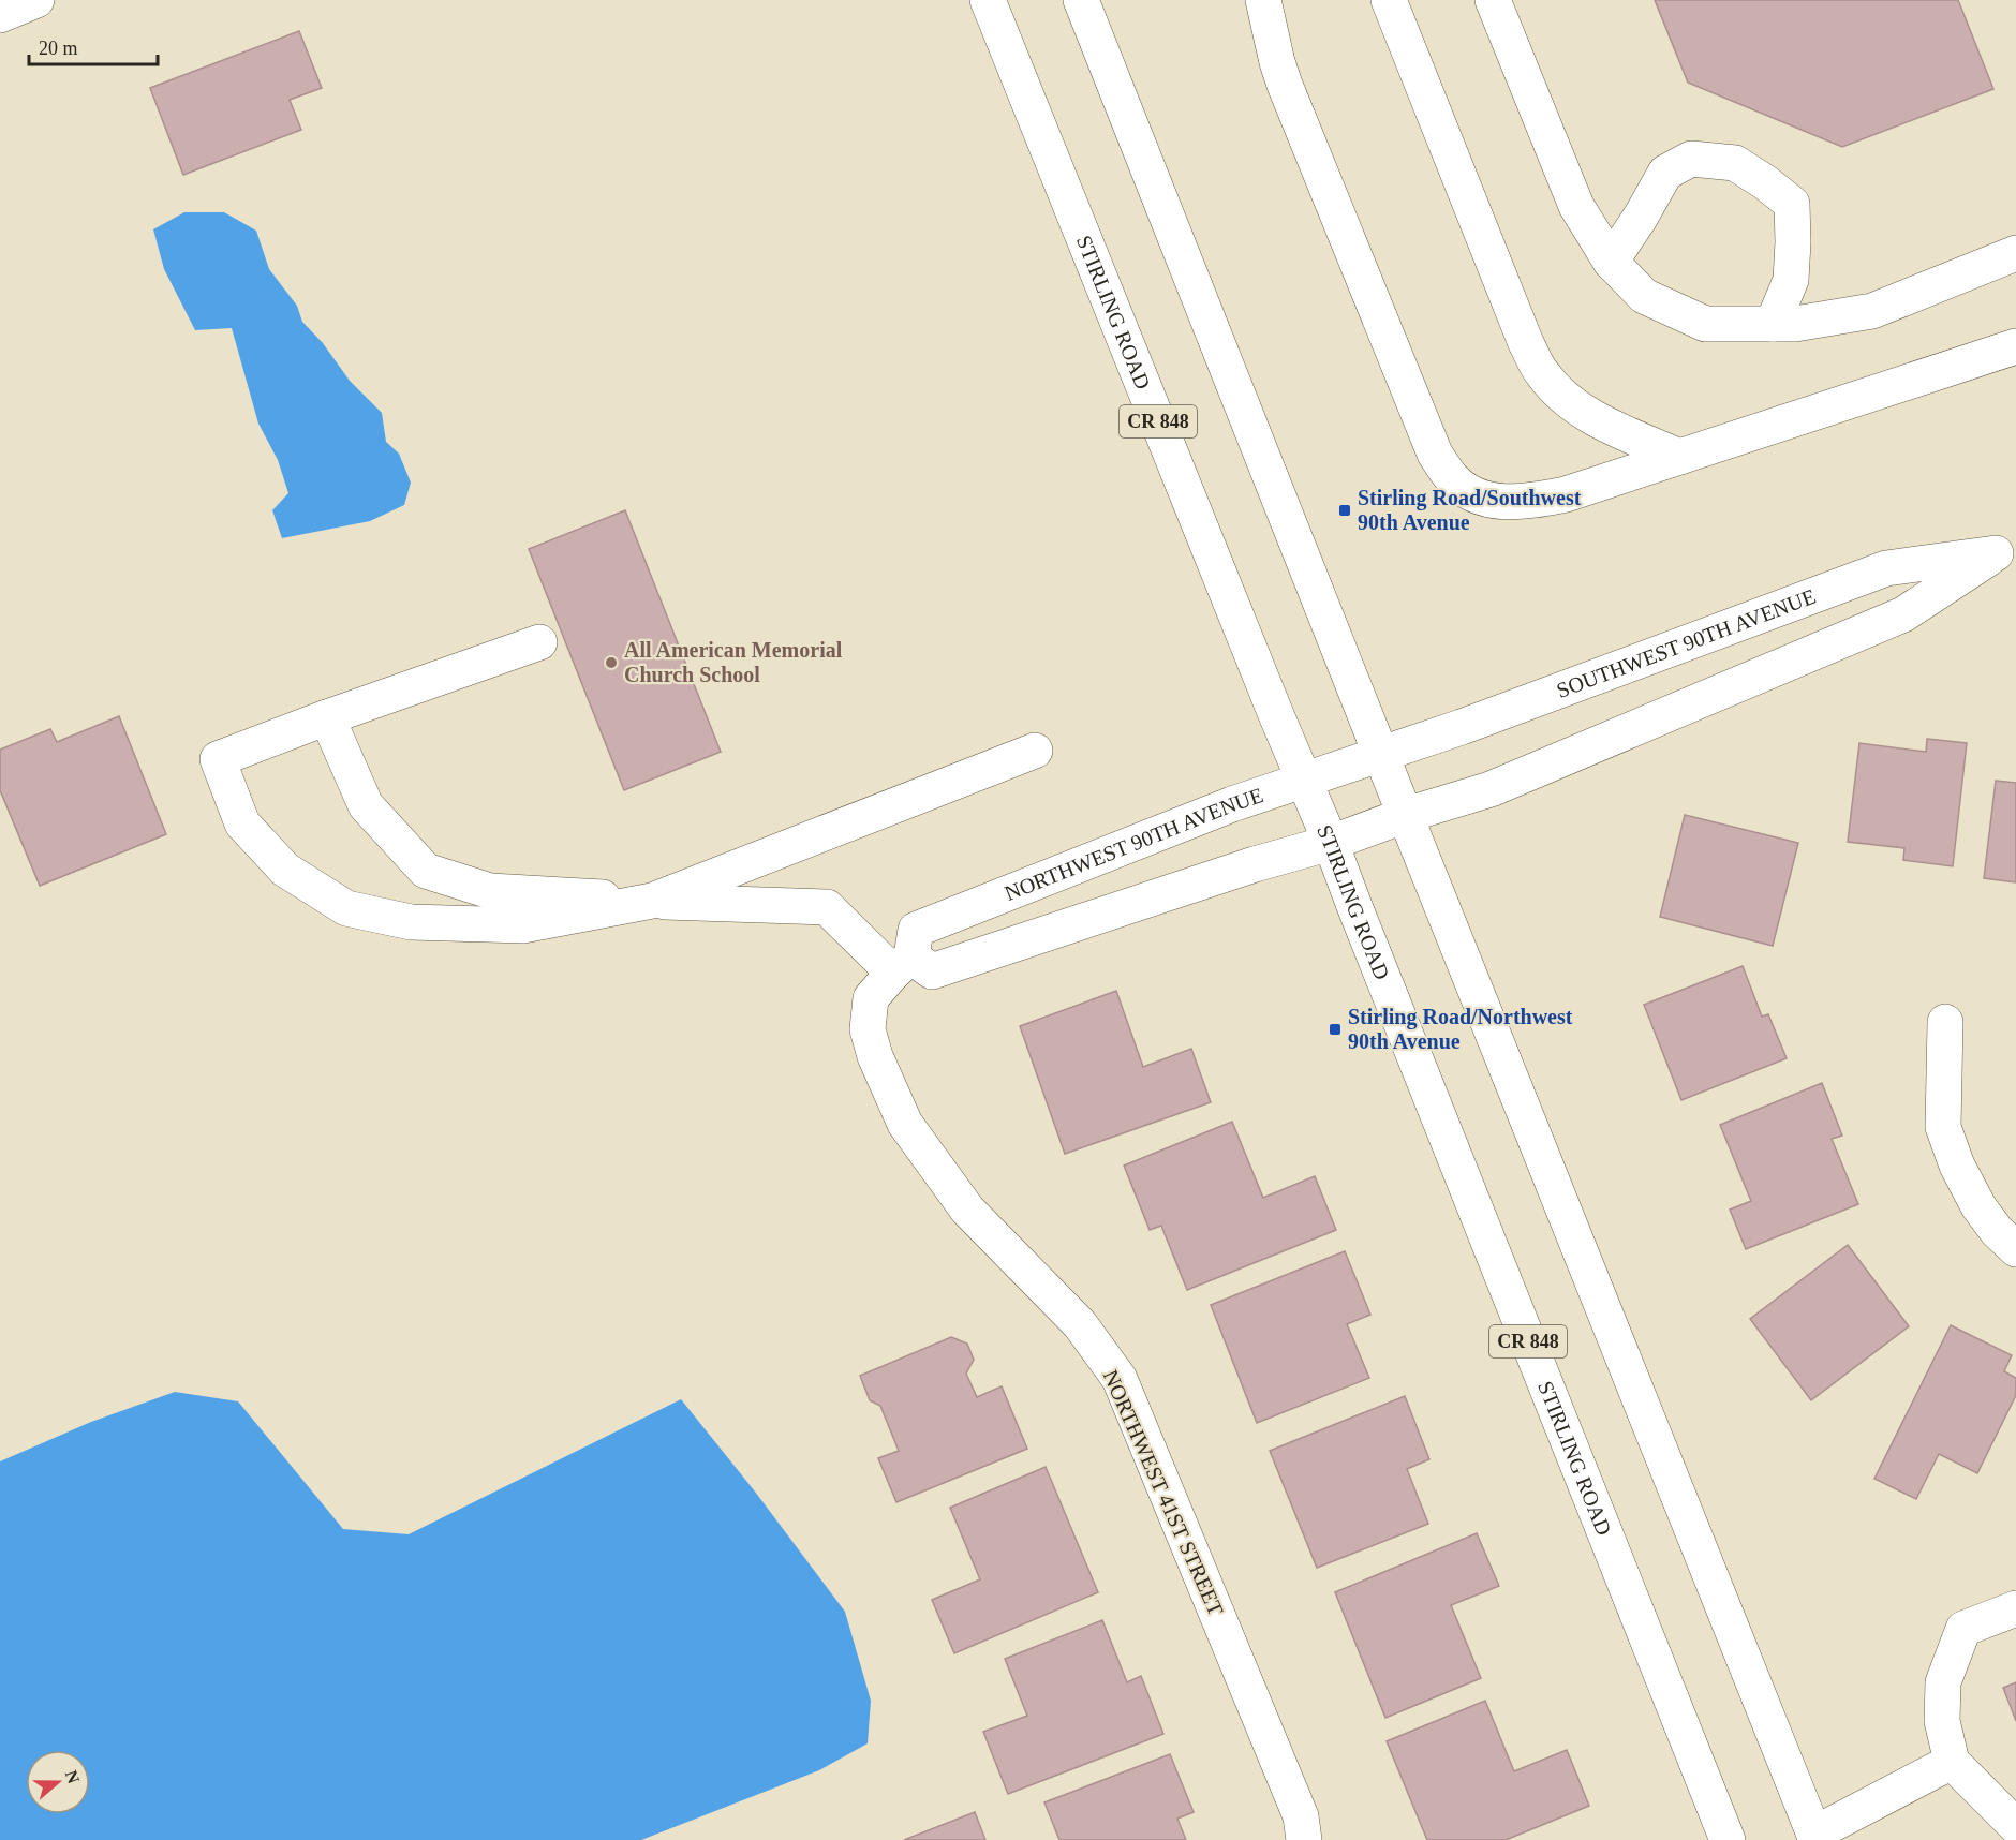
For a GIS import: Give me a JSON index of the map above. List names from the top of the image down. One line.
{"streets":{"main road":["STIRLING ROAD","CR 848","SOUTHWEST 90TH AVENUE","NORTHWEST 90TH AVENUE","NORTHWEST 41ST STREET"]},"crossings":[["STIRLING ROAD","NORTHWEST 90TH AVENUE"],["SOUTHWEST 90TH AVENUE","NORTHWEST 90TH AVENUE"],["NORTHWEST 90TH AVENUE","NORTHWEST 41ST STREET"]],"places":{"transit":["Stirling Road/Southwest 90th Avenue","Stirling Road/Northwest 90th Avenue"],"other":["All American Memorial Church School"]},"scale_bar":"20 m","north":"right"}
